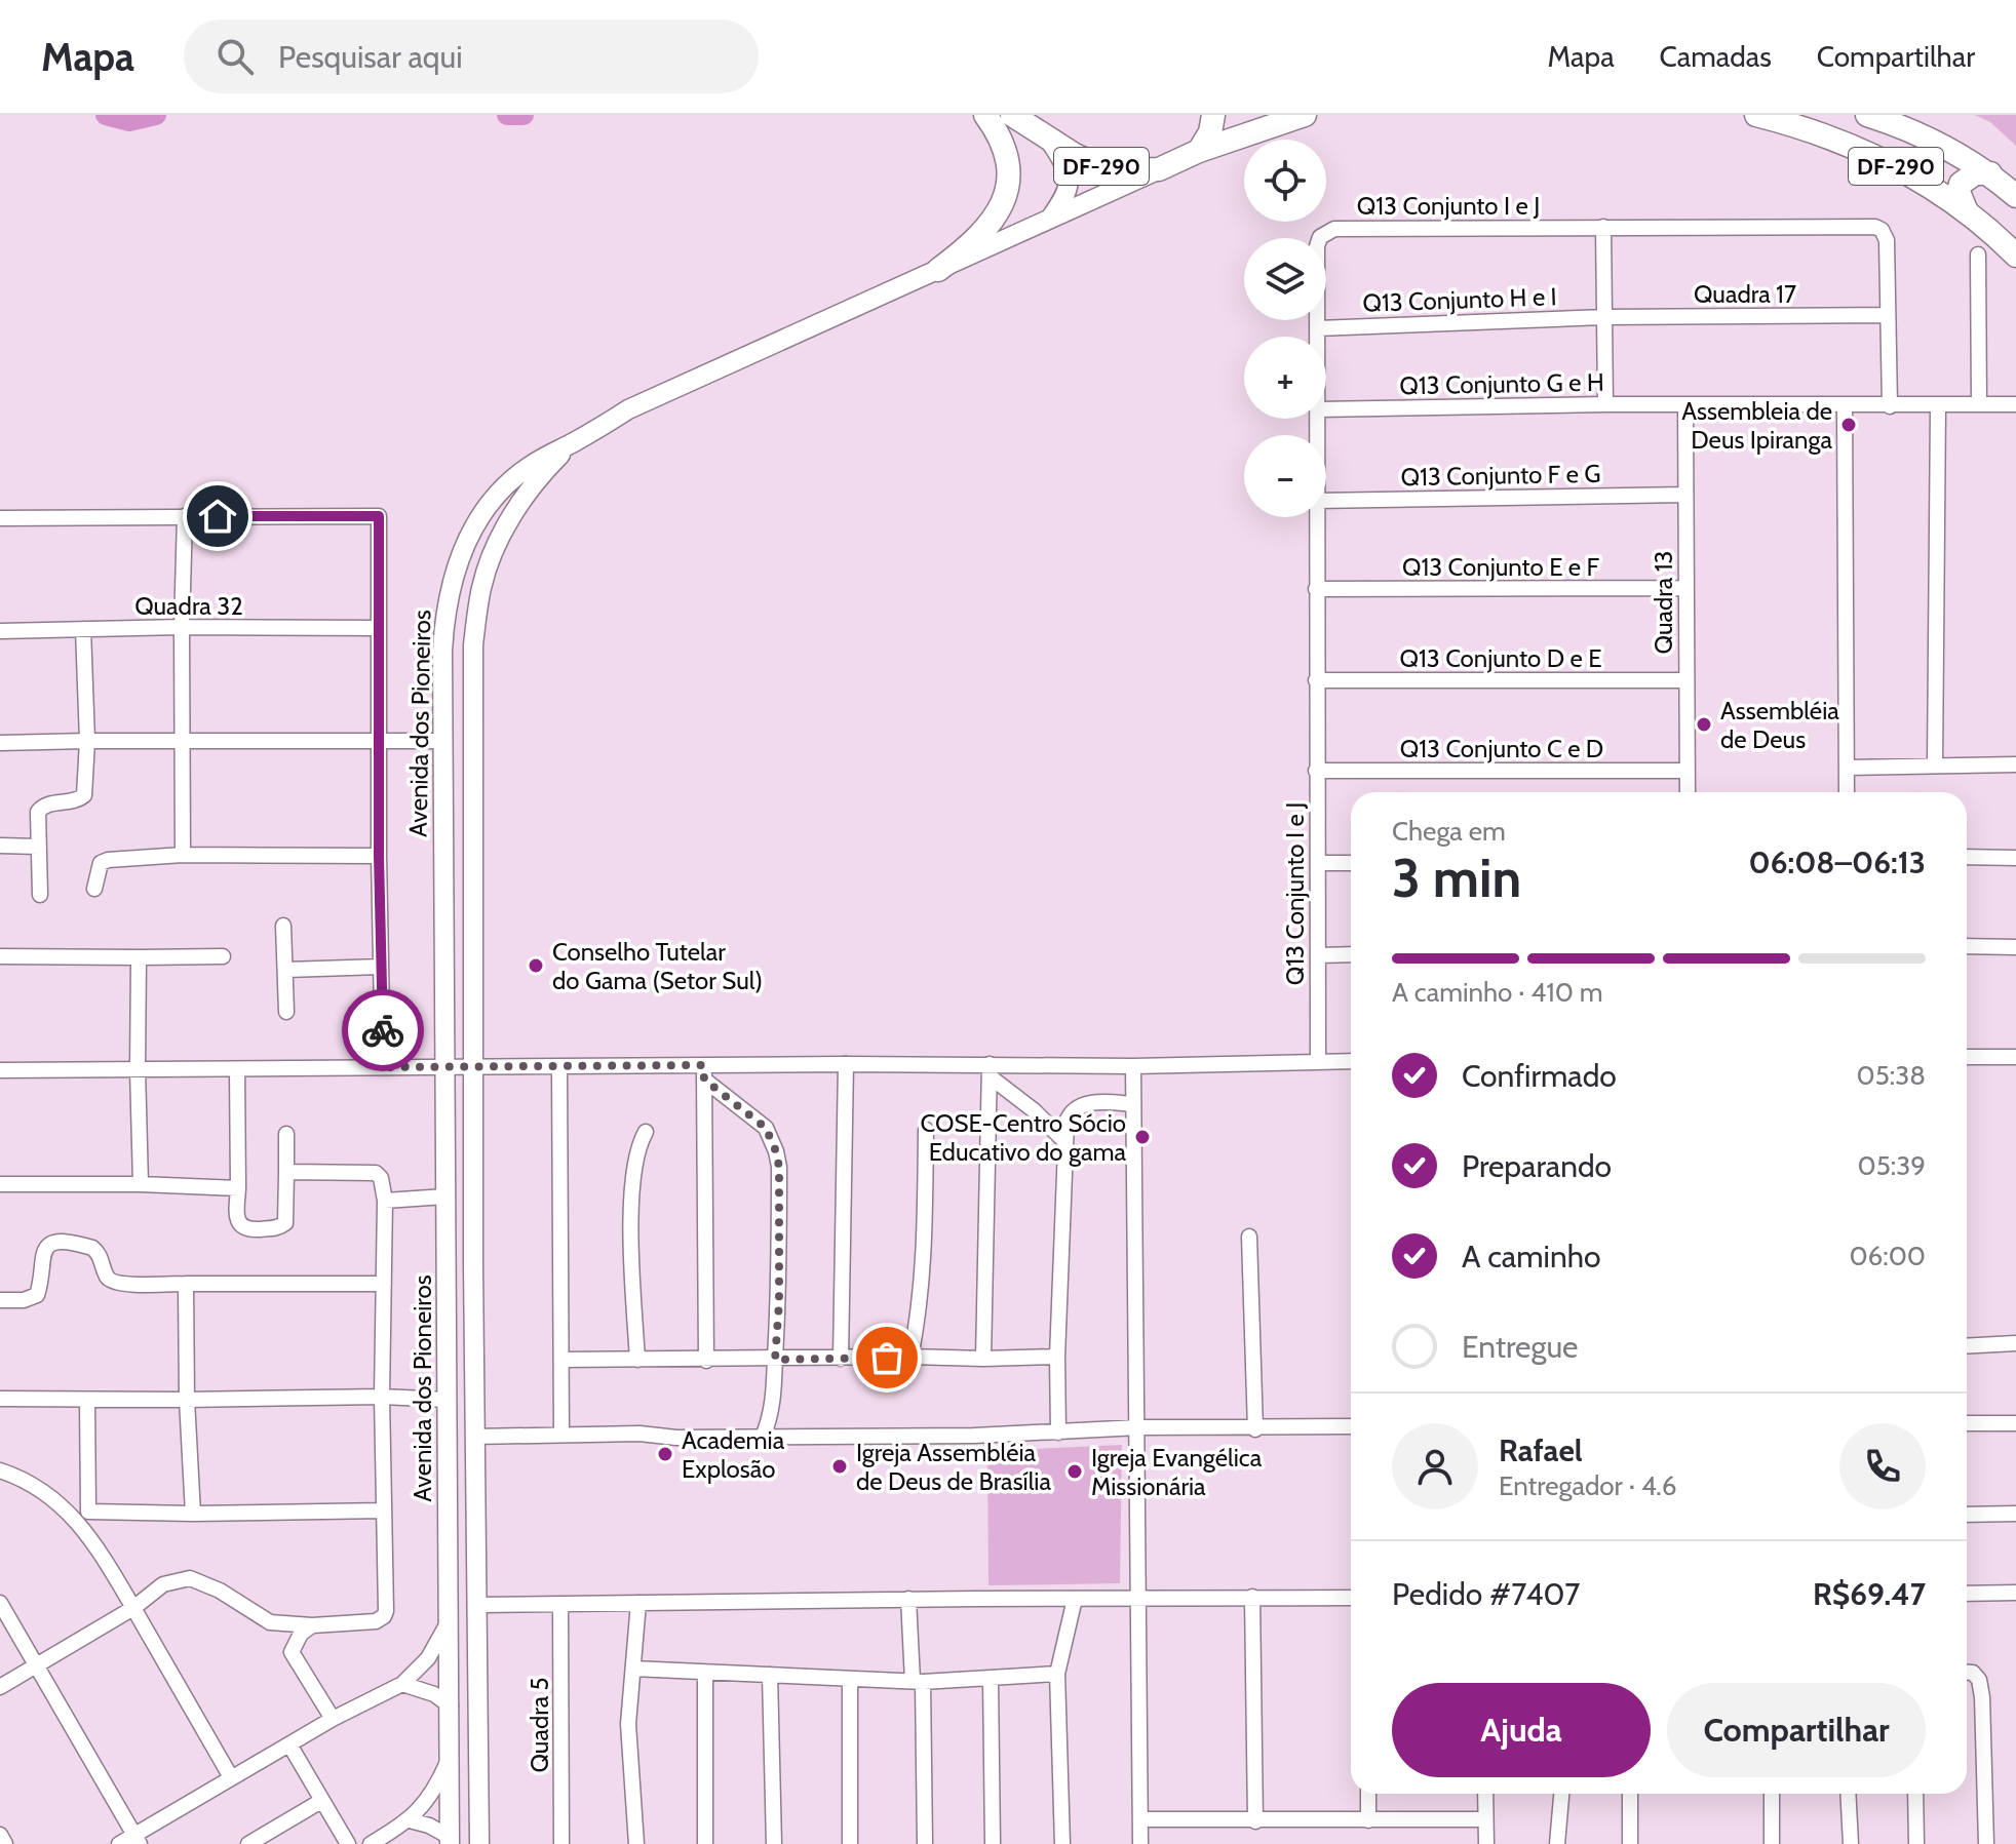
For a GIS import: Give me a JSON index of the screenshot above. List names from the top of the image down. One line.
{"streets":{"highway":["DF-290"],"main road":["Avenida dos Pioneiros"],"street":["Q13 Conjunto I e J","Quadra 17","Q13 Conjunto H e I","Q13 Conjunto G e H","Q13 Conjunto F e G","Q13 Conjunto E e F","Quadra 13","Quadra 32","Q13 Conjunto D e E","Q13 Conjunto C e D","Quadra 5"]},"crossings":[["Q13 Conjunto I e J","Quadra 17"],["Q13 Conjunto I e J","Q13 Conjunto H e I"],["Q13 Conjunto I e J","Q13 Conjunto G e H"],["Q13 Conjunto I e J","Q13 Conjunto E e F"],["Q13 Conjunto I e J","Q13 Conjunto D e E"],["Q13 Conjunto I e J","Q13 Conjunto C e D"],["Quadra 17","Q13 Conjunto H e I"],["Q13 Conjunto G e H","Quadra 13"],["Q13 Conjunto F e G","Quadra 13"],["Q13 Conjunto E e F","Quadra 13"],["Quadra 13","Q13 Conjunto D e E"],["Quadra 13","Q13 Conjunto C e D"]],"places":["Assembleia de Deus Ipiranga","Assembléia de Deus","Conselho Tutelar do Gama (Setor Sul)","COSE-Centro Sócio Educativo do gama","Academia Explosão","Igreja Assembléia de Deus de Brasília","Igreja Evangélica Missionária"],"page":{"header":"Mapa","search":"Pesquisar aqui","nav":["Mapa","Camadas","Compartilhar"],"map_buttons":["+","−"],"heading":["3 min","Chega em","06:08–06:13"],"panel":["Rafael","Entregador · 4.6","Pedido #7407","R$69.47"],"bar":"A caminho · 410 m","list":[["Confirmado","05:38"],["Preparando","05:39"],["A caminho","06:00"],"Entregue"],"buttons":["Ajuda","Compartilhar"]}}
